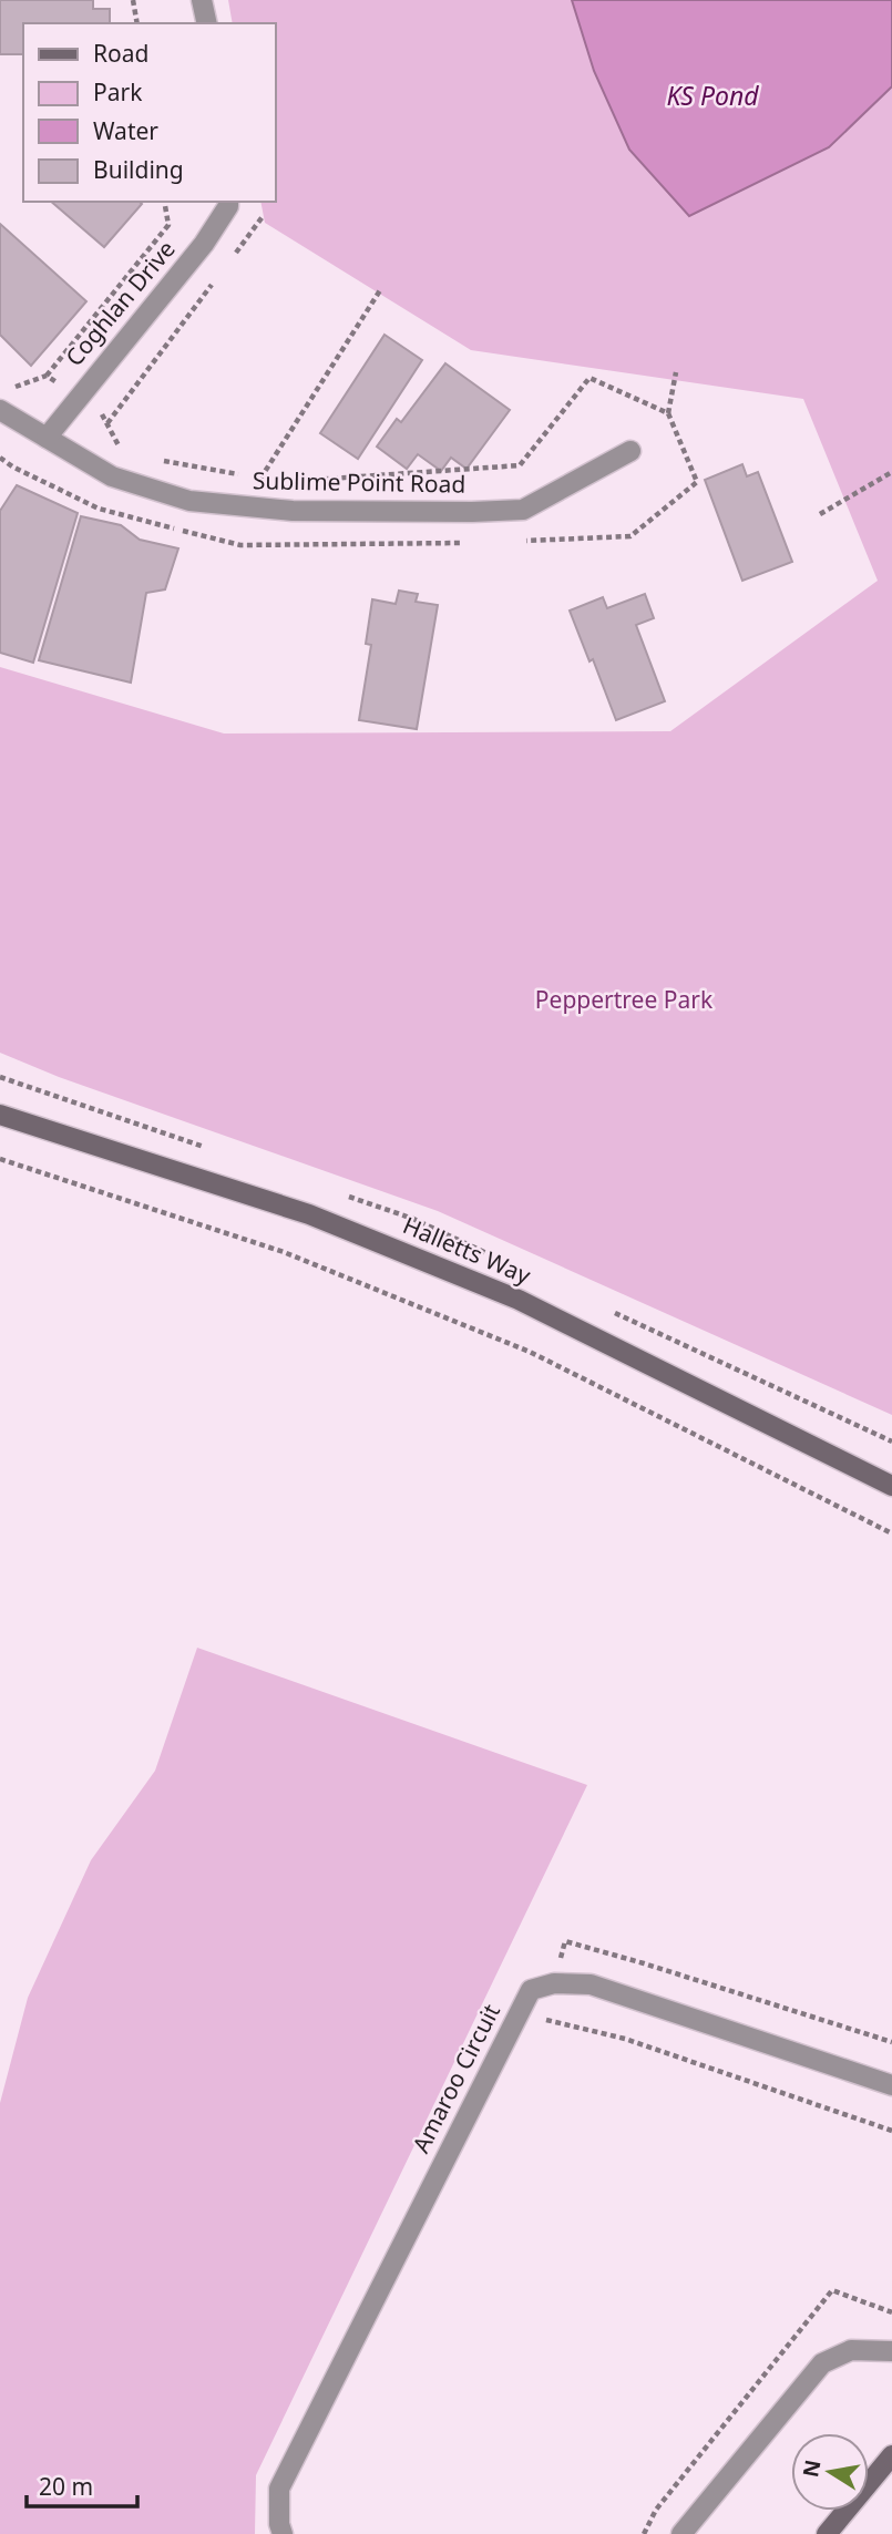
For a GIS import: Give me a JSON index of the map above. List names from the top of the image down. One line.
{"streets":{"street":["Coghlan Drive","Sublime Point Road","Halletts Way","Amaroo Circuit"]},"crossings":[["Coghlan Drive","Sublime Point Road"]],"water":["KS Pond"],"parks":["Peppertree Park"],"legend":["Road","Park","Water","Building"],"scale_bar":"20 m","north":"left"}
